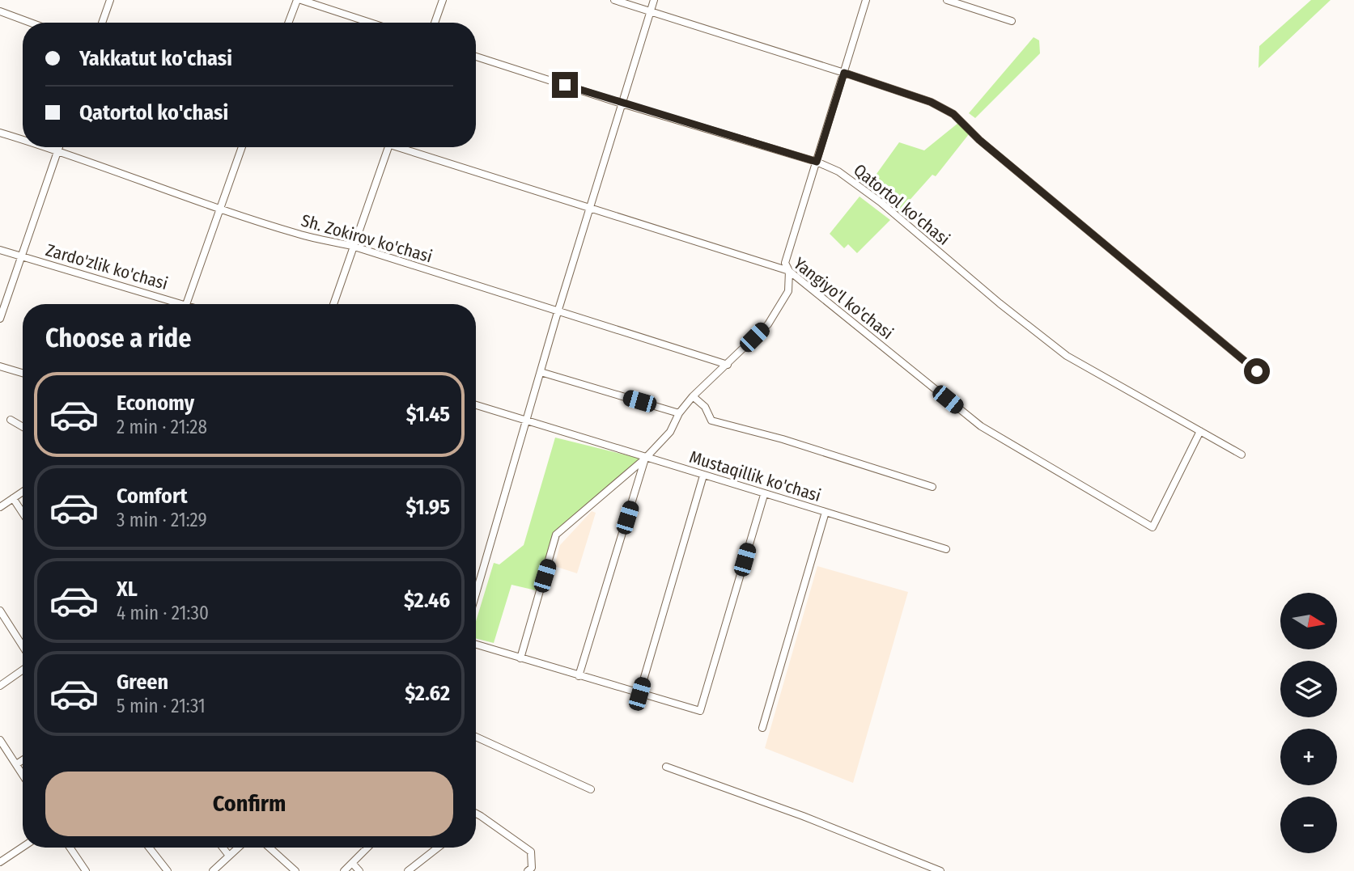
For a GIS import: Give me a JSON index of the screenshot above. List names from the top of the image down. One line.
{"streets":{"street":["Qatortol ko'chasi","Sh. Zokirov ko'chasi","Zardo'zlik ko'chasi","Yangiyo'l ko'chasi","Mustaqillik ko'chasi"]},"crossings":[["Qatortol ko'chasi","Yangiyo'l ko'chasi"]],"north":"right","page":{"banner":["Yakkatut ko'chasi","Qatortol ko'chasi"],"heading":"Choose a ride","list":[{"name":"Economy","note":"2 min · 21:28","value":"$1.45"},{"name":"Comfort","note":"3 min · 21:29","value":"$1.95"},{"name":"XL","note":"4 min · 21:30","value":"$2.46"},{"name":"Green","note":"5 min · 21:31","value":"$2.62"}],"map_buttons":["+","−"],"buttons":"Confirm"}}
